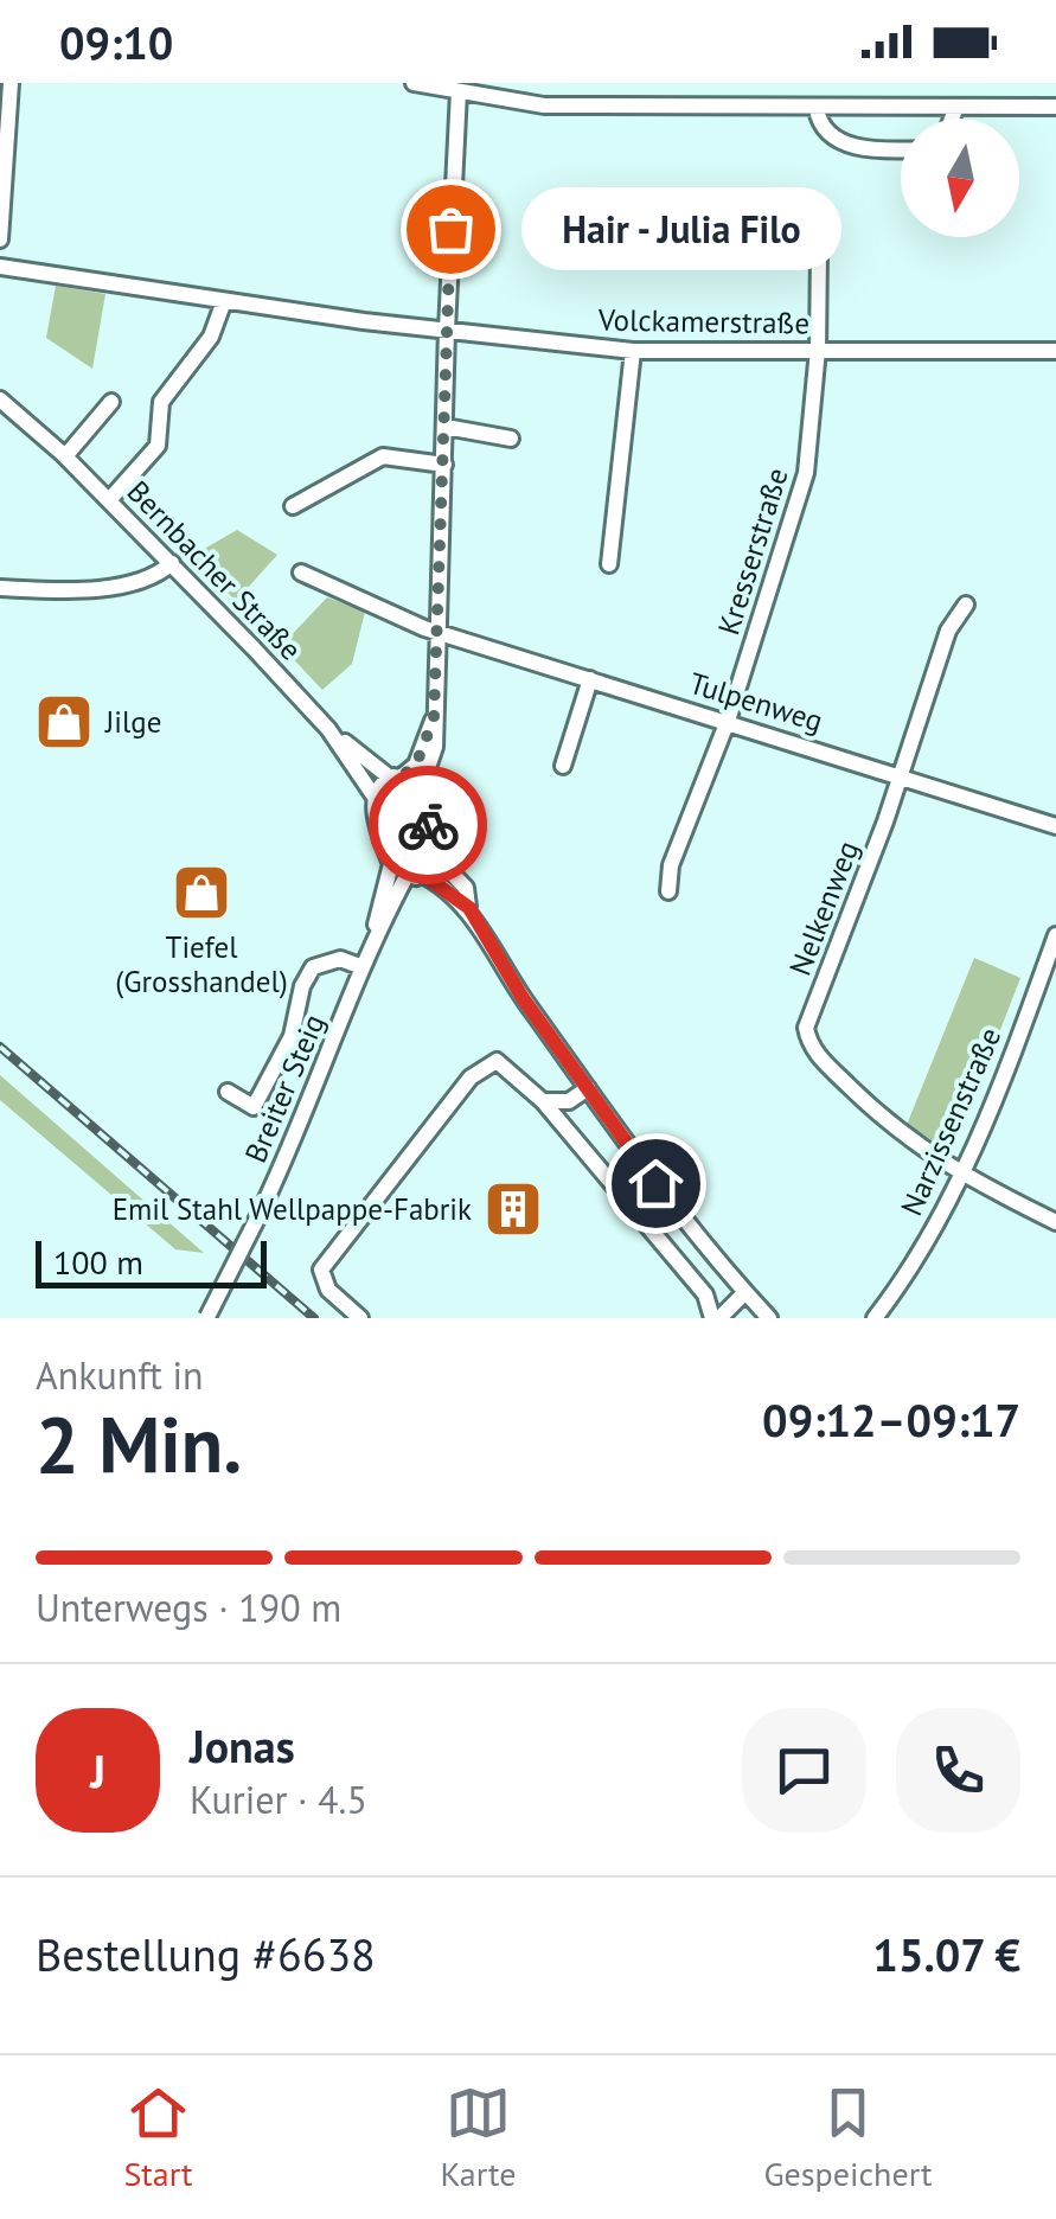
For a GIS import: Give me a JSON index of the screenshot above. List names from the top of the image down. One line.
{"streets":{"street":["Volckamerstraße","Kresserstraße","Bernbacher Straße","Tulpenweg","Nelkenweg","Breiter Steig","Narzissenstraße"]},"crossings":[["Volckamerstraße","Kresserstraße"],["Kresserstraße","Tulpenweg"],["Tulpenweg","Nelkenweg"],["Nelkenweg","Narzissenstraße"]],"places":{"other":["Hair - Julia Filo"],"shop":["Jilge","Tiefel (Grosshandel)"],"building":["Emil Stahl Wellpappe-Fabrik"]},"scale_bar":"100 m","north":"bottom","page":{"status":"09:10","bubble":"Hair - Julia Filo","scale":"100 m","heading":["2 Min.","Ankunft in","09:12–09:17"],"panel":["Jonas","Kurier · 4.5","Bestellung #6638","15.07 €"],"bar":"Unterwegs · 190 m","round":"J","tabs":["Start","Karte","Gespeichert"]}}
